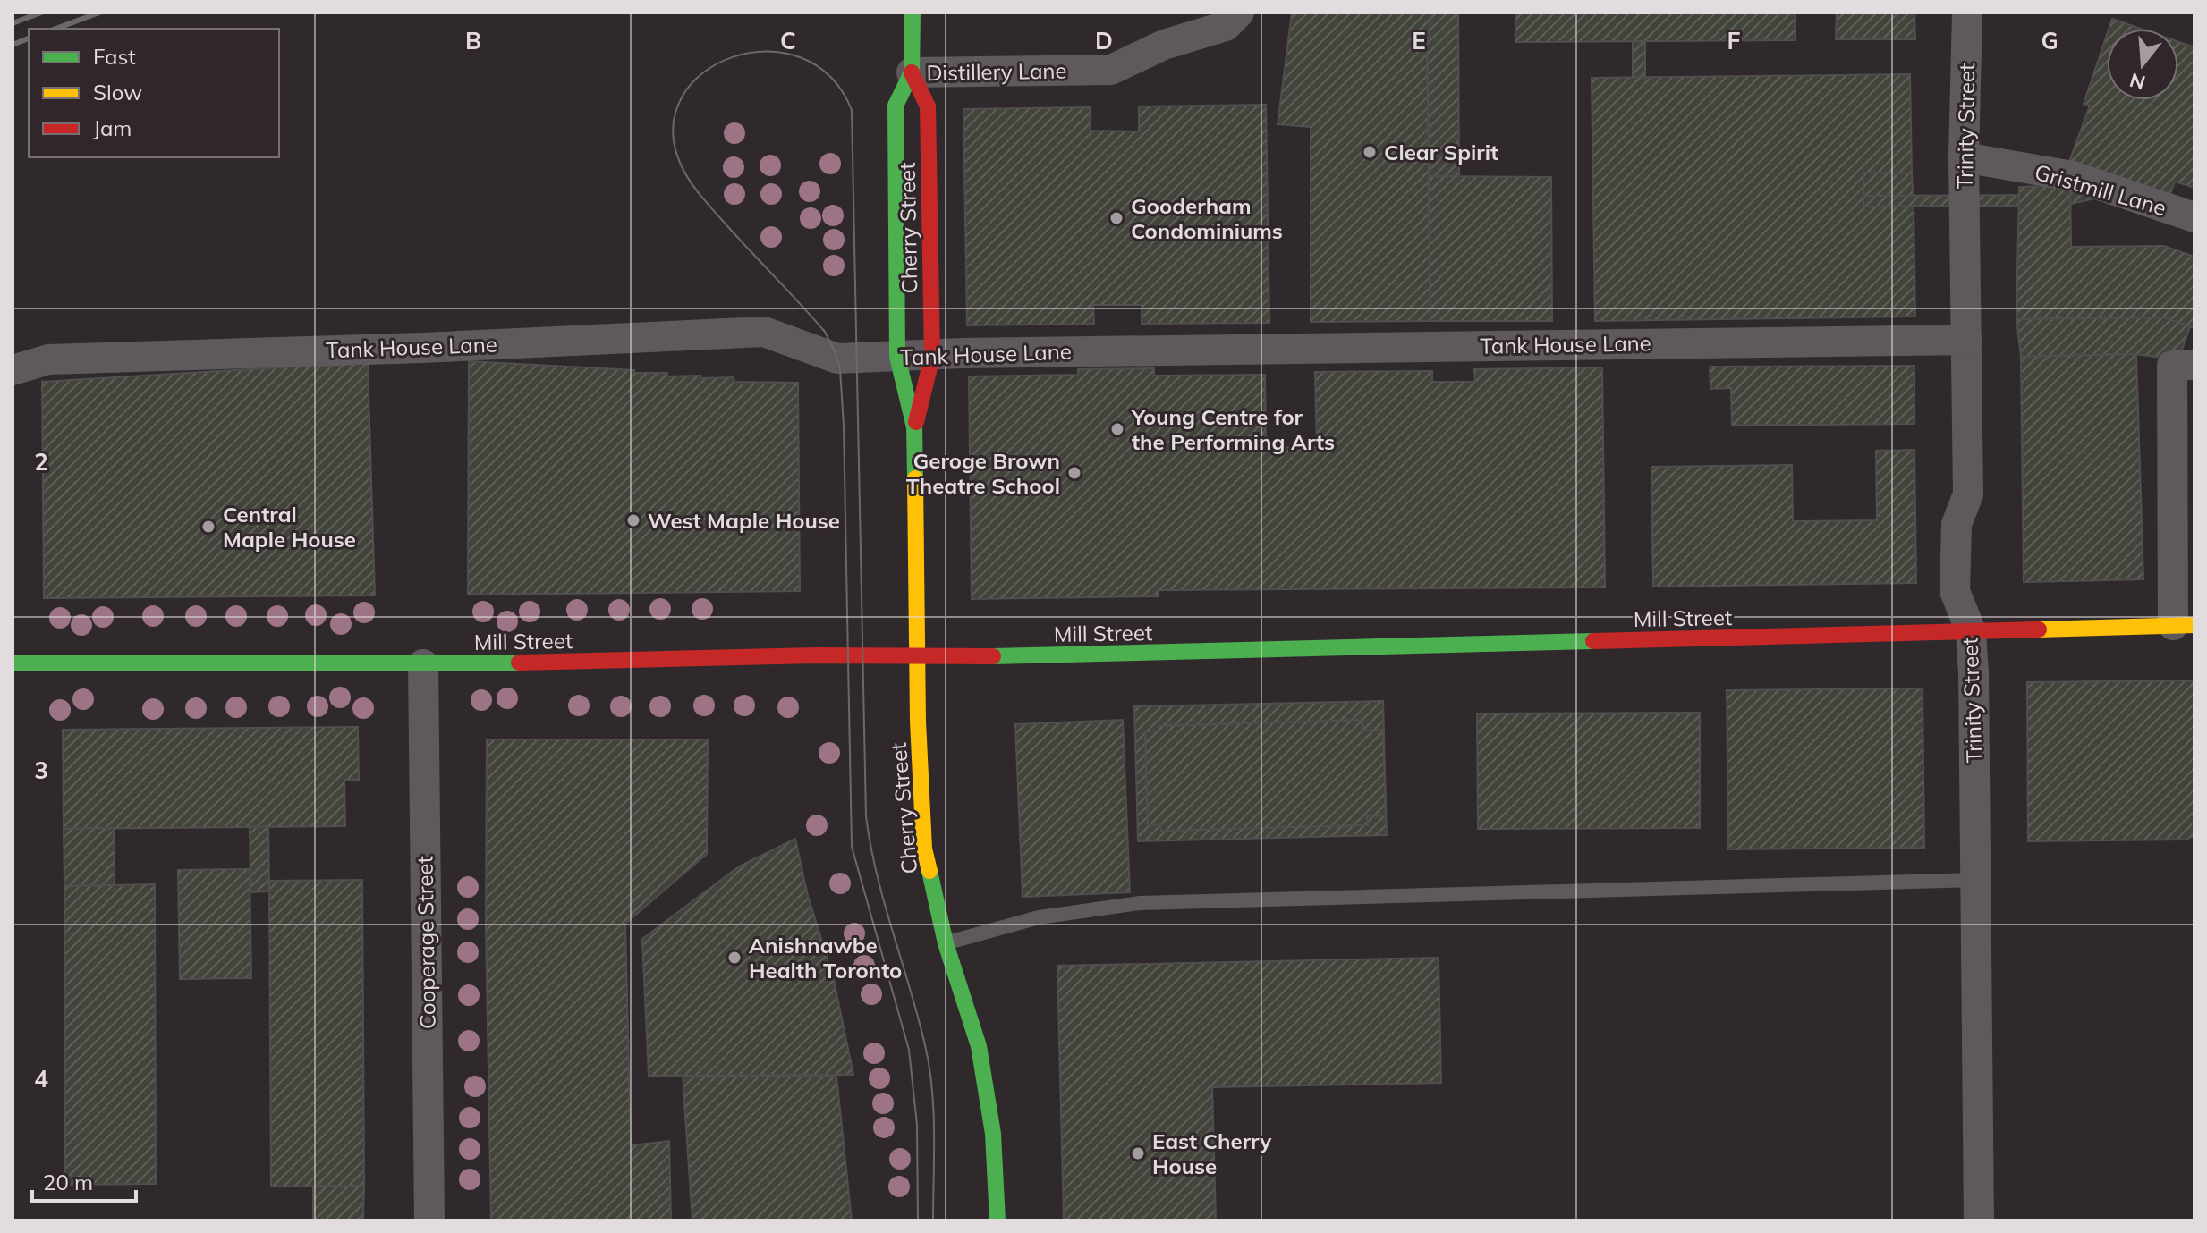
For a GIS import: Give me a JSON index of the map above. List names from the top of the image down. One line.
{"streets":{"street":["Distillery Lane","Trinity Street","Gristmill Lane","Cherry Street","Tank House Lane","Mill Street","Cooperage Street"]},"crossings":[["Distillery Lane","Cherry Street"],["Trinity Street","Gristmill Lane"],["Trinity Street","Tank House Lane"],["Trinity Street","Mill Street"],["Cherry Street","Tank House Lane"],["Cherry Street","Mill Street"],["Mill Street","Cooperage Street"]],"places":["Clear Spirit","Gooderham Condominiums","Young Centre for the Performing Arts","Geroge Brown Theatre School","West Maple House","Central Maple House","Anishnawbe Health Toronto","East Cherry House"],"legend":["Fast","Slow","Jam"],"scale_bar":"20 m","north":"bottom","grid":{"columns":["B","C","D","E","F","G"],"rows":["2","3","4"]}}
